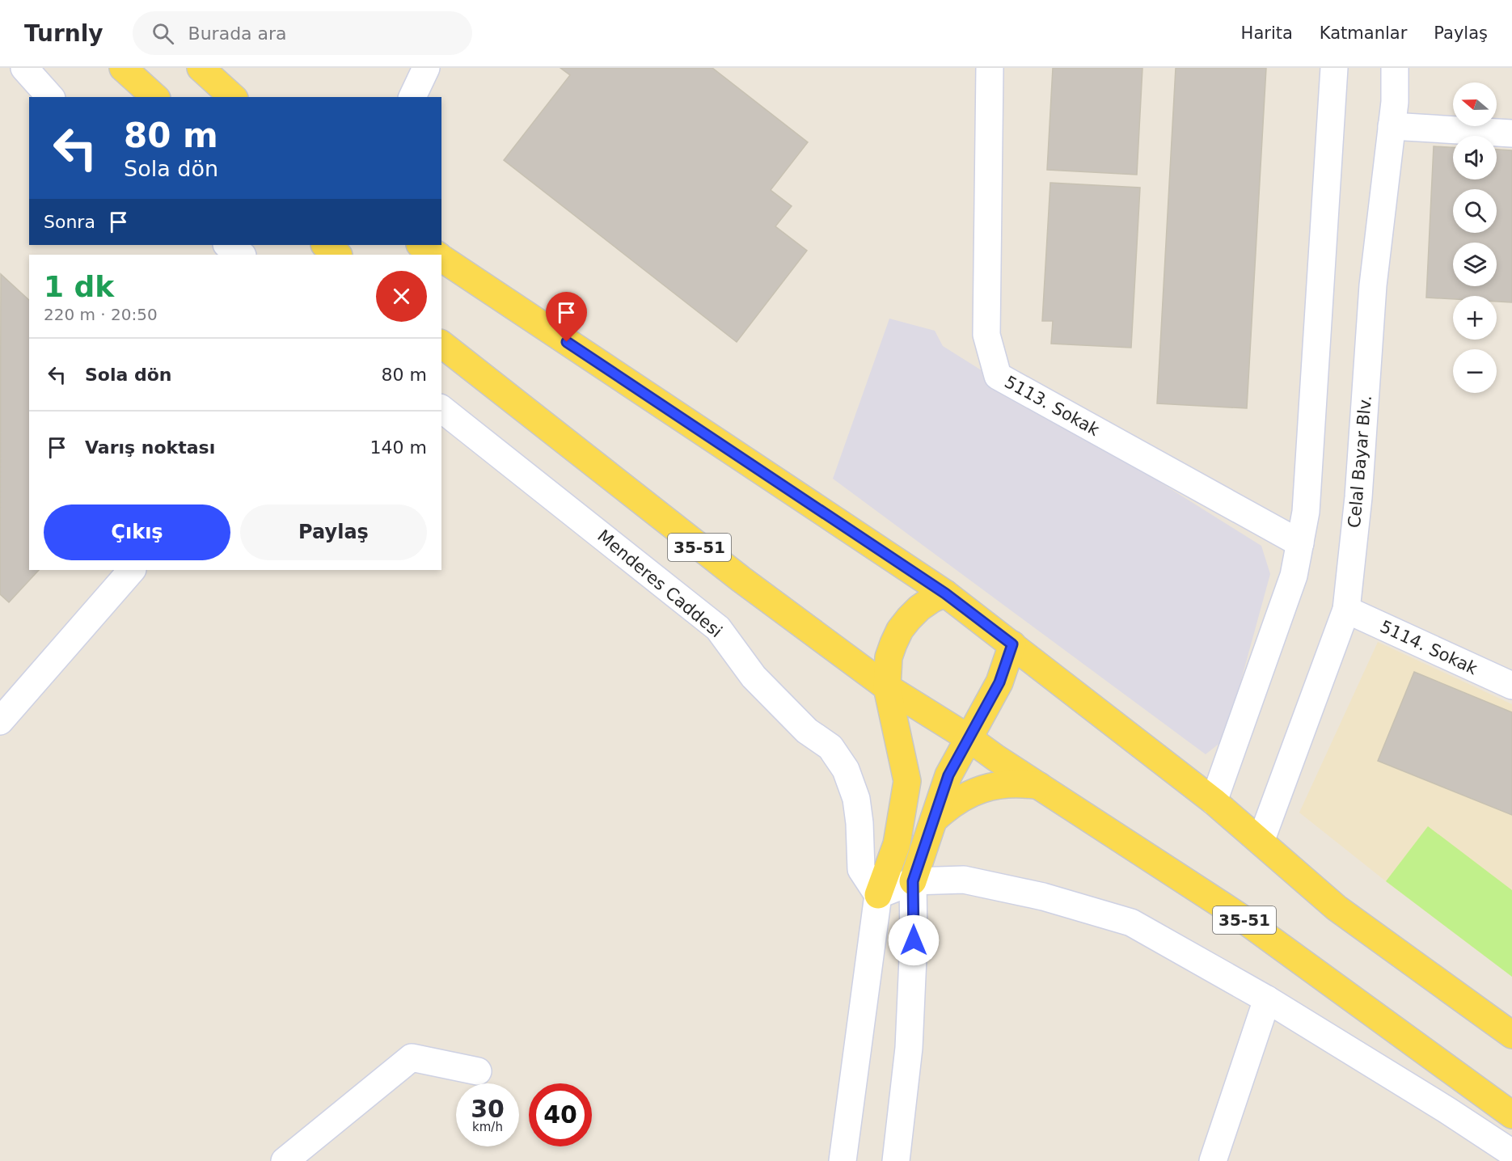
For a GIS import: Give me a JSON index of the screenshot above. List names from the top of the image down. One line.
{"streets":{"main road":["35-51"],"street":["5113. Sokak","Celal Bayar Blv.","Menderes Caddesi","5114. Sokak"]},"crossings":[["Celal Bayar Blv.","5114. Sokak"]],"north":"left","page":{"header":"Turnly","search":"Burada ara","nav":["Harita","Katmanlar","Paylaş"],"map_buttons":["+","−"],"turn":["80 m","Sola dön"],"then":"Sonra","heading":["1 dk","220 m · 20:50"],"list":[{"name":"Sola dön","value":"80 m"},{"name":"Varış noktası","value":"140 m"}],"buttons":["Çıkış","Paylaş"],"speed":"30 km/h","limit":"40"}}
